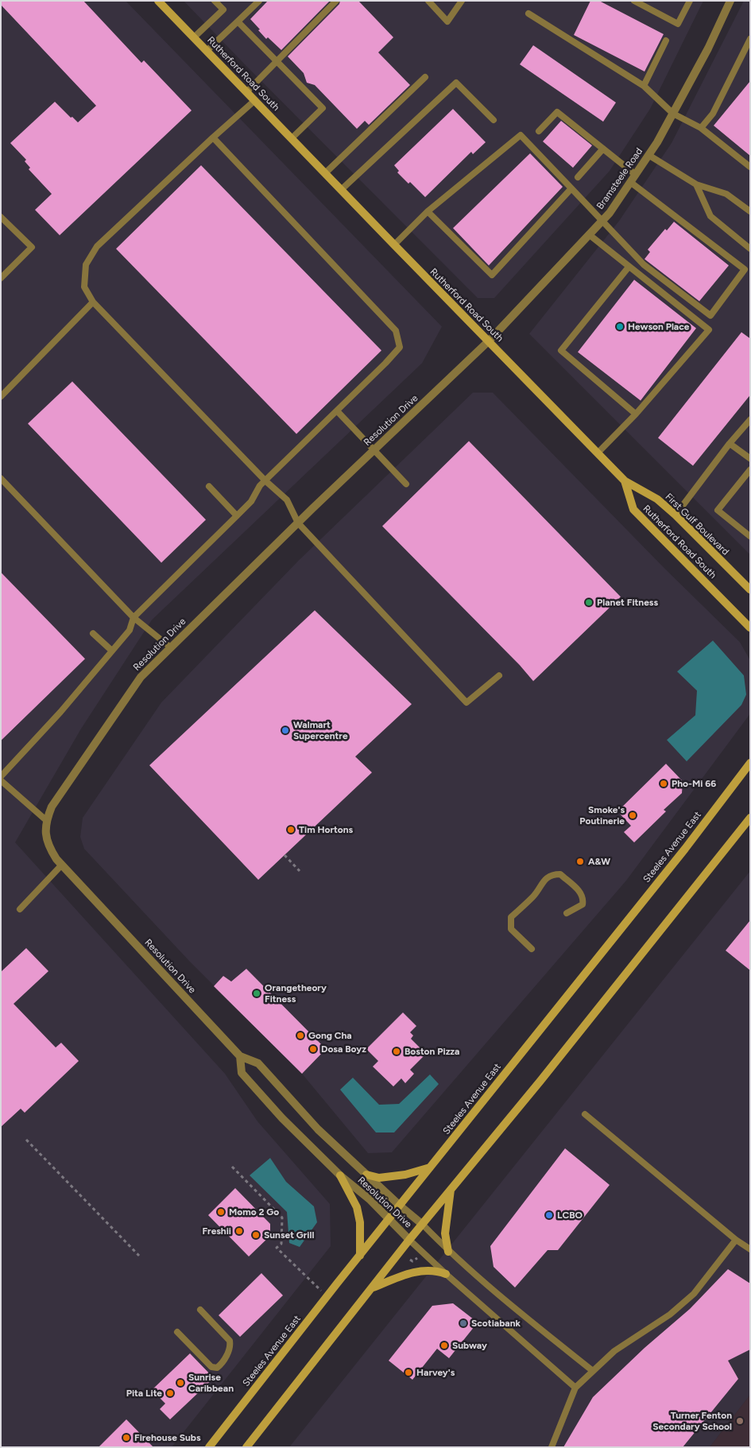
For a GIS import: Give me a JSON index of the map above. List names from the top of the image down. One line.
{"streets":{"main road":["Rutherford Road South","First Gulf Boulevard","Steeles Avenue East"],"street":["Bramsteele Road","Resolution Drive"]},"crossings":[["Rutherford Road South","Bramsteele Road"],["Rutherford Road South","Resolution Drive"],["Rutherford Road South","First Gulf Boulevard"],["Bramsteele Road","Resolution Drive"],["Resolution Drive","Steeles Avenue East"]],"places":["Hewson Place","Planet Fitness","Walmart Supercentre","Pho-Mi 66","Smoke's Poutinerie","Tim Hortons","A&W","Orangetheory Fitness","Gong Cha","Dosa Boyz","Boston Pizza","Momo 2 Go","LCBO","Freshii","Sunset Grill","Scotiabank","Subway","Harvey's","Sunrise Caribbean","Pita Lite","Turner Fenton Secondary School","Firehouse Subs"]}
